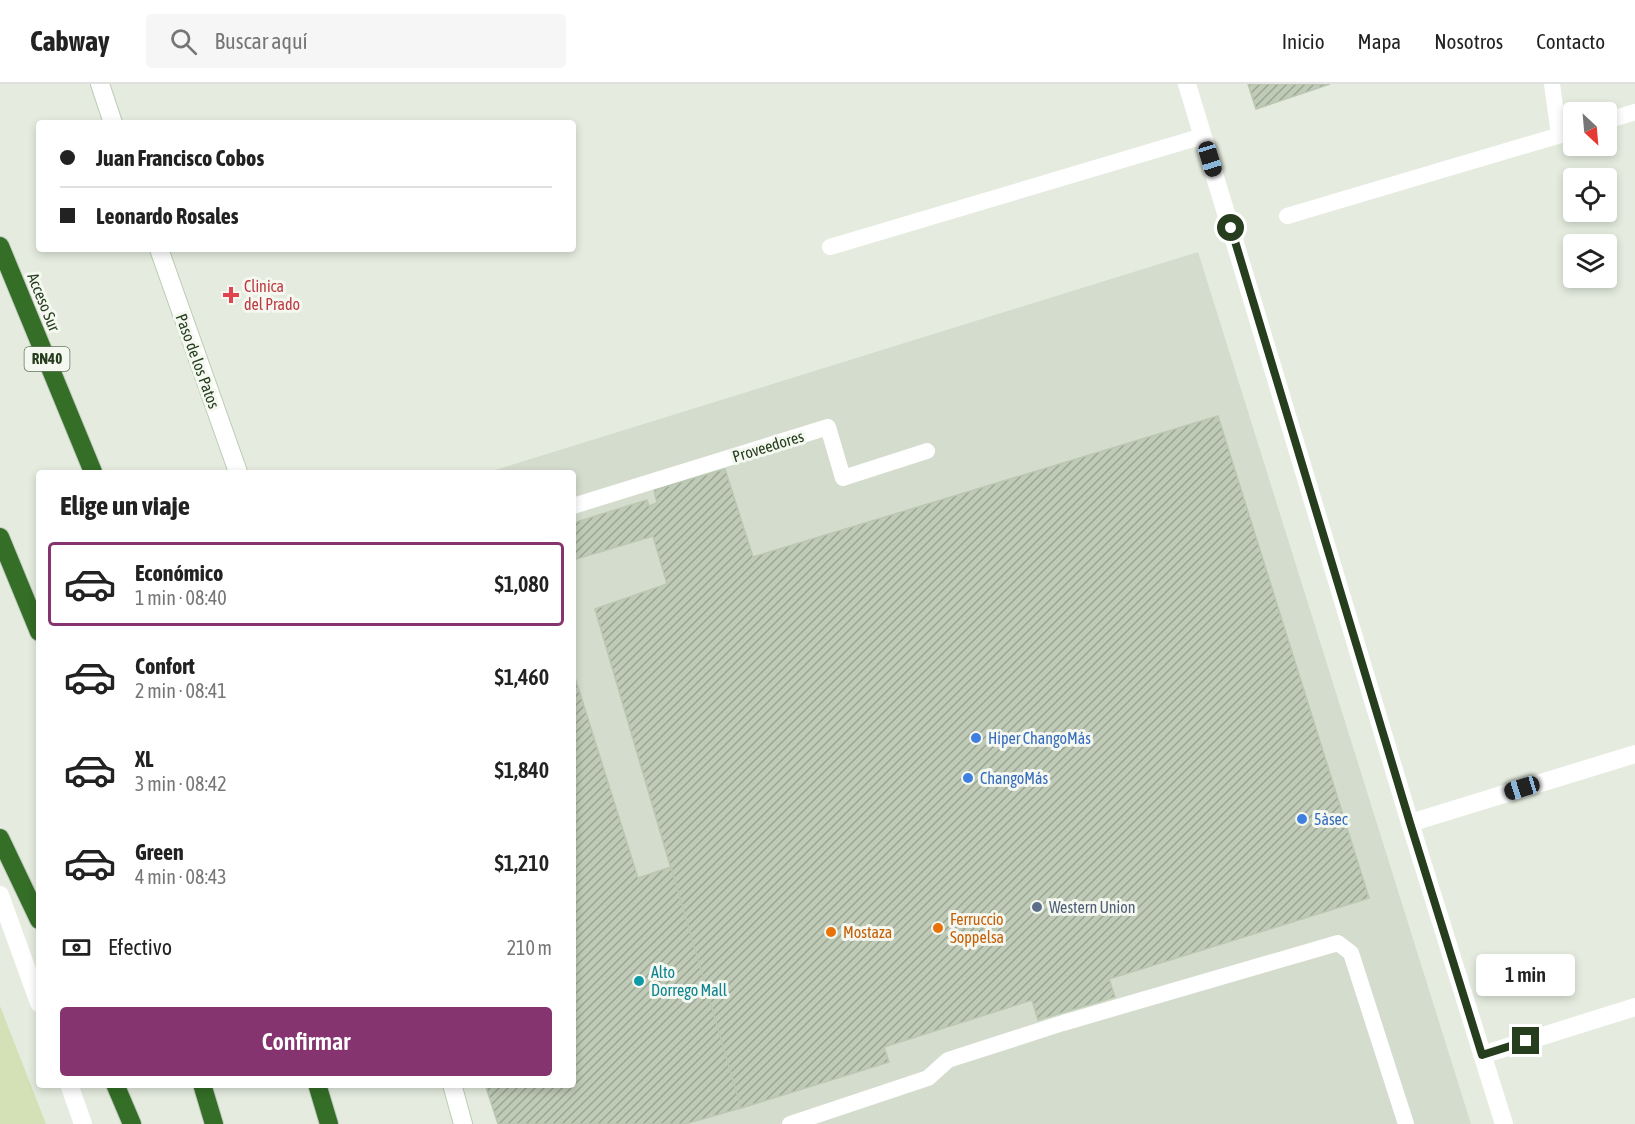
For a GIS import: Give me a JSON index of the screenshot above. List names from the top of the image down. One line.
{"streets":{"highway":["Acceso Sur","RN40"],"street":["Paso de los Patos"],"lane":["Proveedores"]},"places":{"health":["Clinica del Prado"],"other":["Hiper ChangoMás","ChangoMás","5àsec","Western Union","Ferruccio Soppelsa","Mostaza","Alto Dorrego Mall"]},"north":"bottom right","page":{"header":"Cabway","search":"Buscar aquí","nav":["Inicio","Mapa","Nosotros","Contacto"],"banner":["Juan Francisco Cobos","Leonardo Rosales"],"heading":"Elige un viaje","list":[{"name":"Económico","note":"1 min · 08:40","value":"$1,080"},{"name":"Confort","note":"2 min · 08:41","value":"$1,460"},{"name":"XL","note":"3 min · 08:42","value":"$1,840"},{"name":"Green","note":"4 min · 08:43","value":"$1,210"}],"pay":["Efectivo","210 m"],"bubble":"1 min","buttons":"Confirmar"}}
